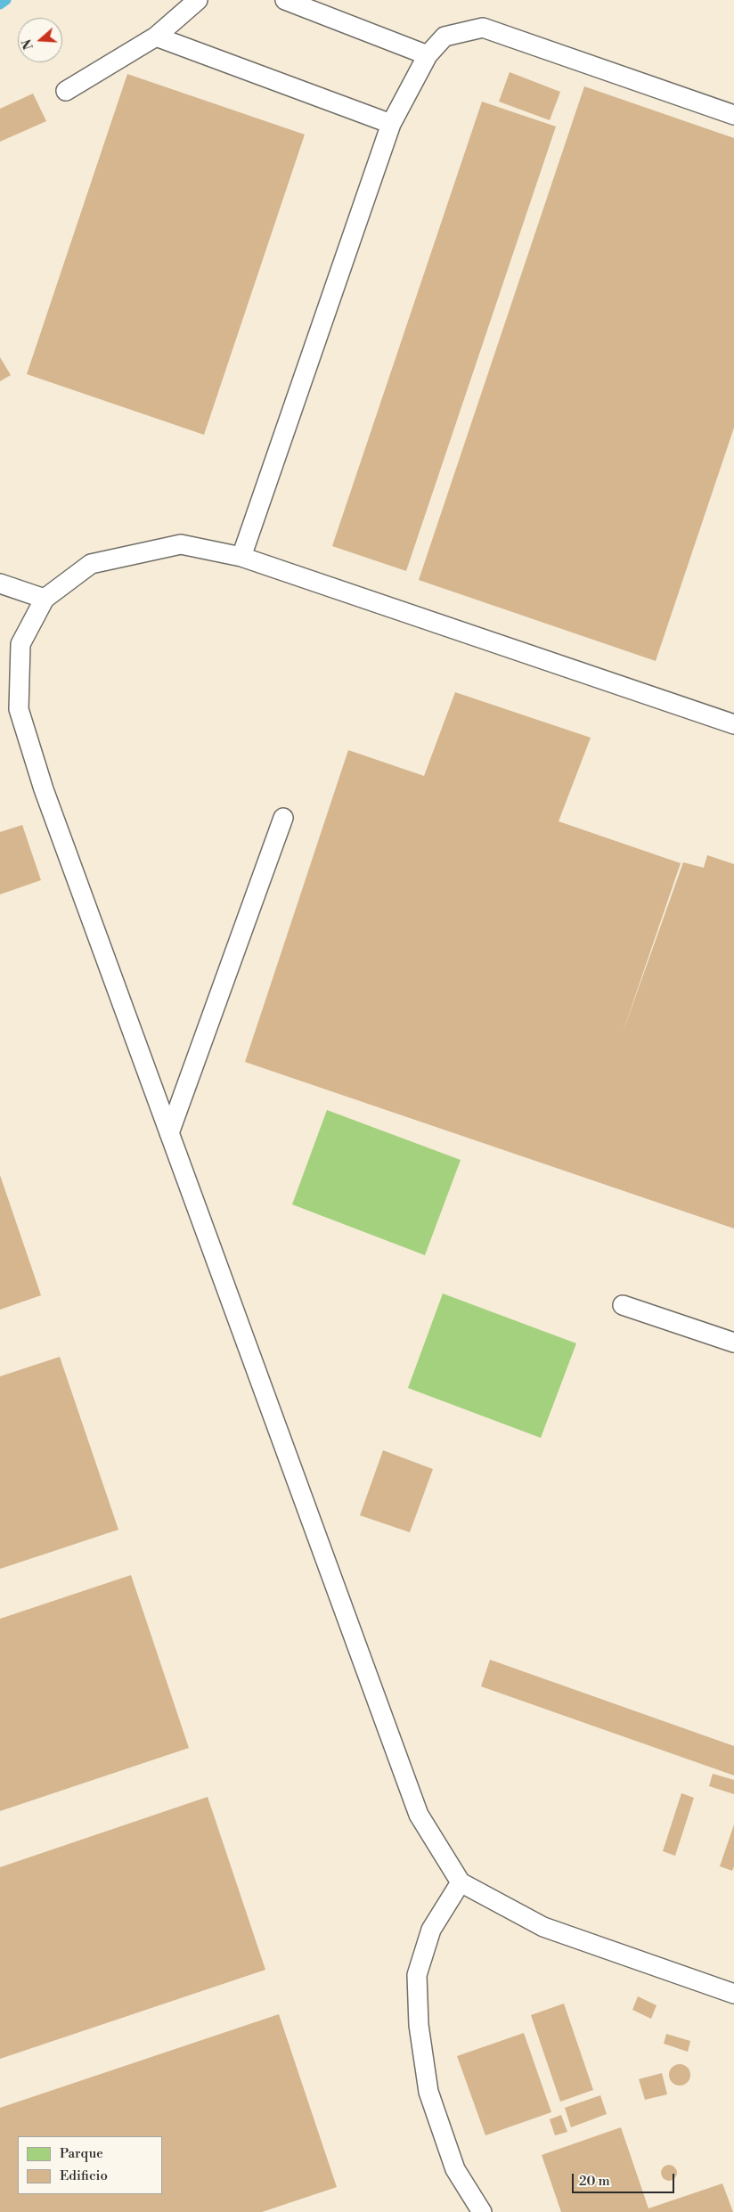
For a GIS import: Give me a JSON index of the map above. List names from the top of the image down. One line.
{"legend":["Parque","Edificio"],"scale_bar":"20 m","north":"left"}
